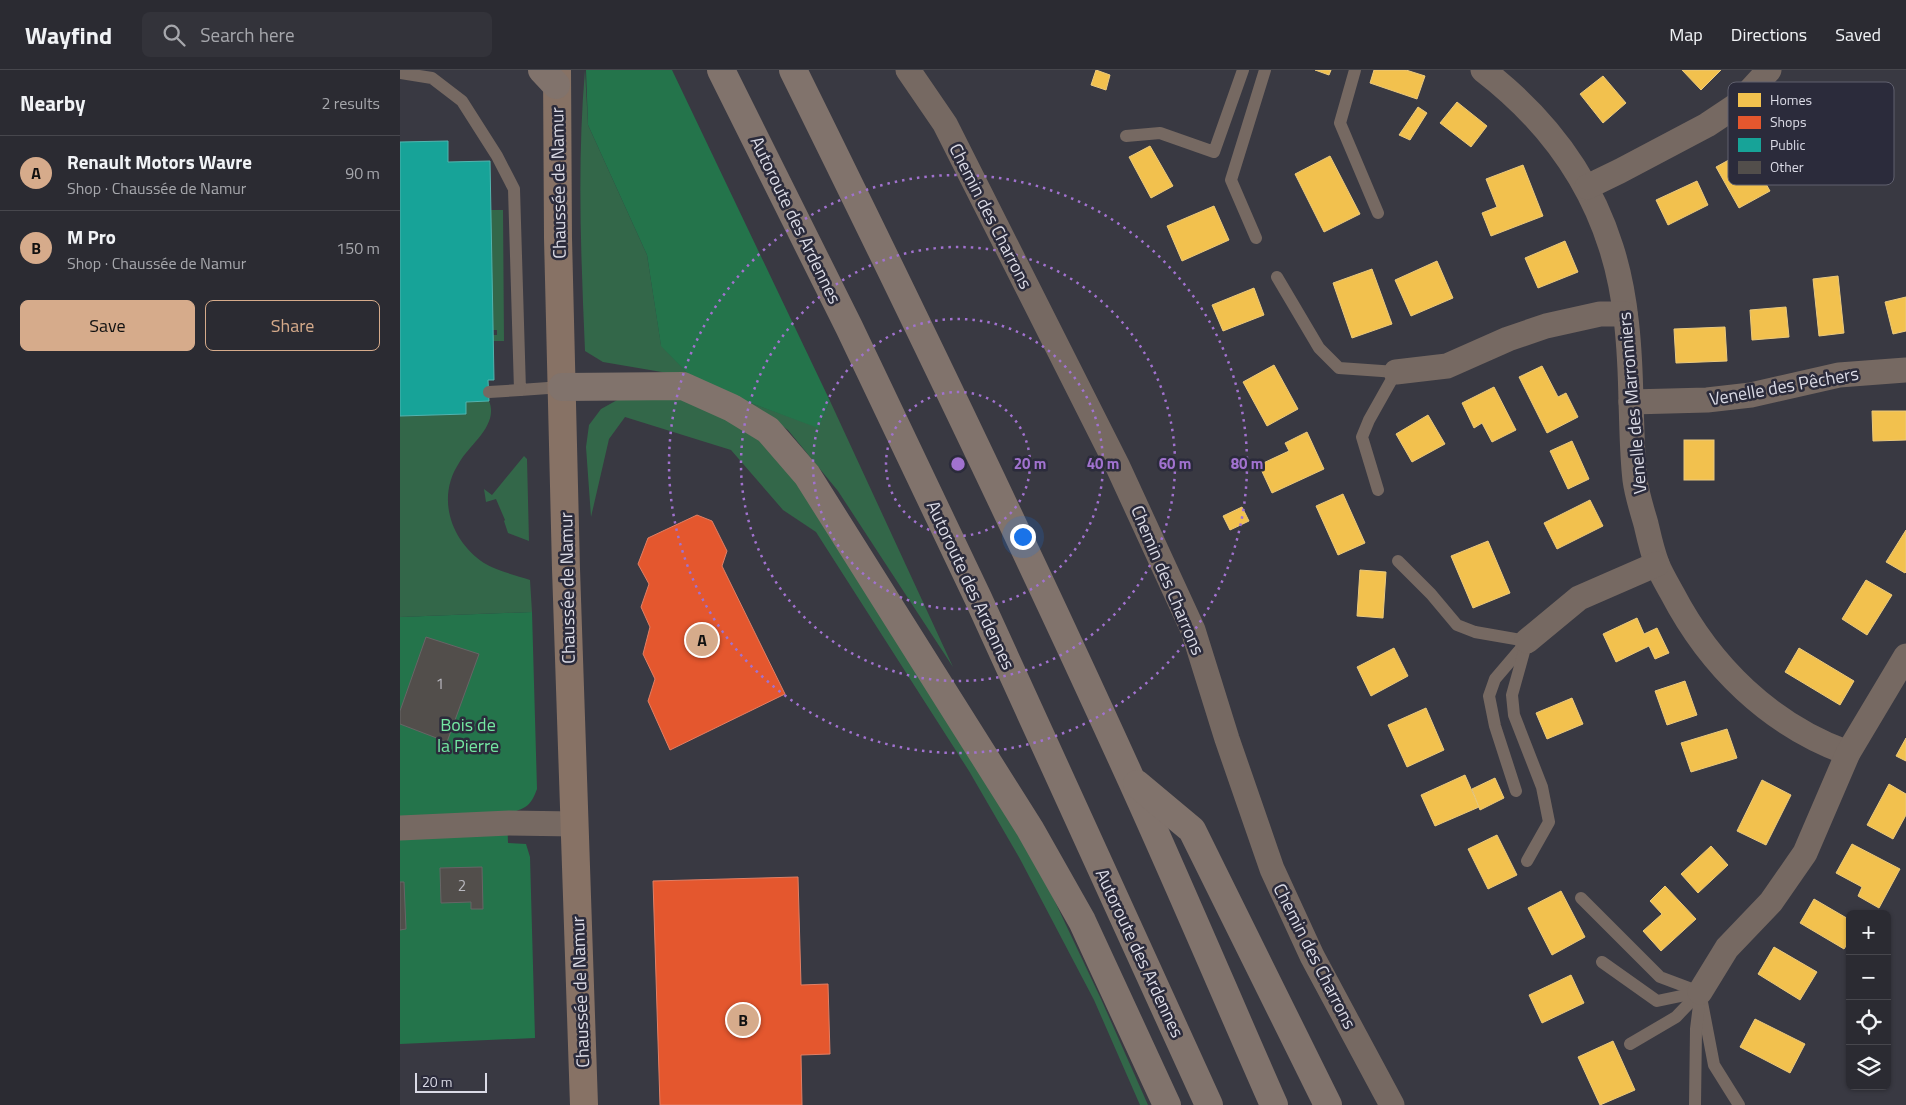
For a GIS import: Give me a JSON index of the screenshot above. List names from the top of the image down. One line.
{"streets":{"highway":["Autoroute des Ardennes"],"main road":["Chaussée de Namur"],"street":["Chemin des Charrons","Venelle des Pêchers","Venelle des Marronniers"]},"crossings":[["Venelle des Pêchers","Venelle des Marronniers"]],"parks":["Bois de la Pierre"],"house_numbers":["1","2"],"legend":["Homes","Shops","Public","Other"],"scale_bar":"20 m","page":{"header":"Wayfind","search":"Search here","nav":["Map","Directions","Saved"],"heading":["Nearby","2 results"],"list":[{"mark":"A","name":"Renault Motors Wavre","note":"Shop · Chaussée de Namur","value":"90 m"},{"mark":"B","name":"M Pro","note":"Shop · Chaussée de Namur","value":"150 m"}],"buttons":["Save","Share"],"pins":["A","B"],"map_buttons":["+","−"],"scale":"20 m"},"rings":["20 m","40 m","60 m","80 m"]}
